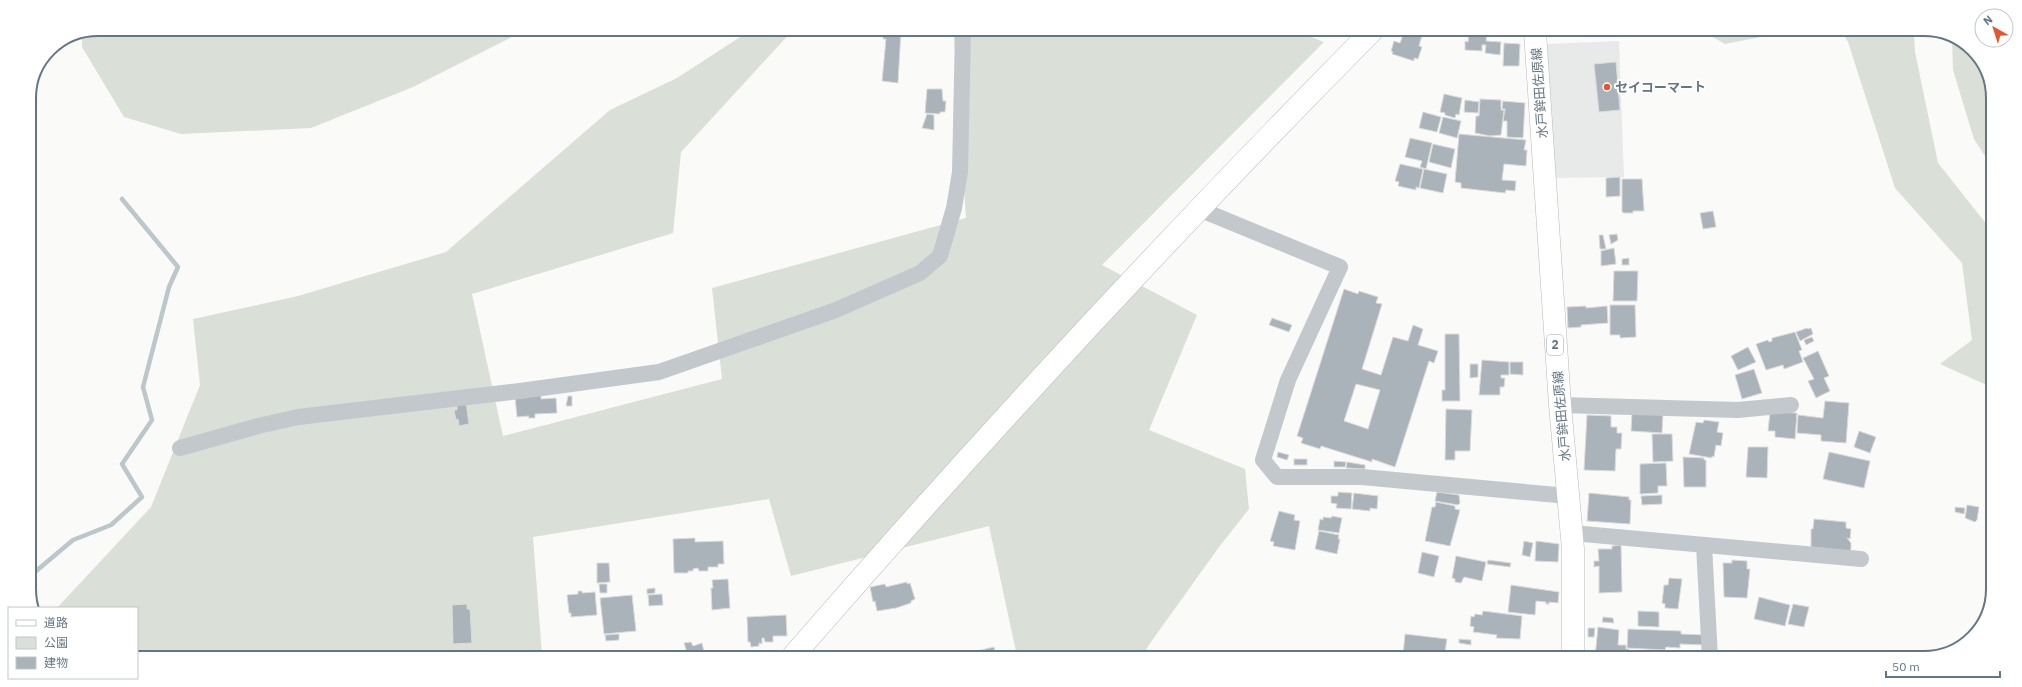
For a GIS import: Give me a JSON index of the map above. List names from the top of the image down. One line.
{"streets":{"street":["水戸鉾田佐原線","2"]},"places":["セイコーマート"],"legend":["道路","公園","建物"],"scale_bar":"50 m","north":"top left"}
